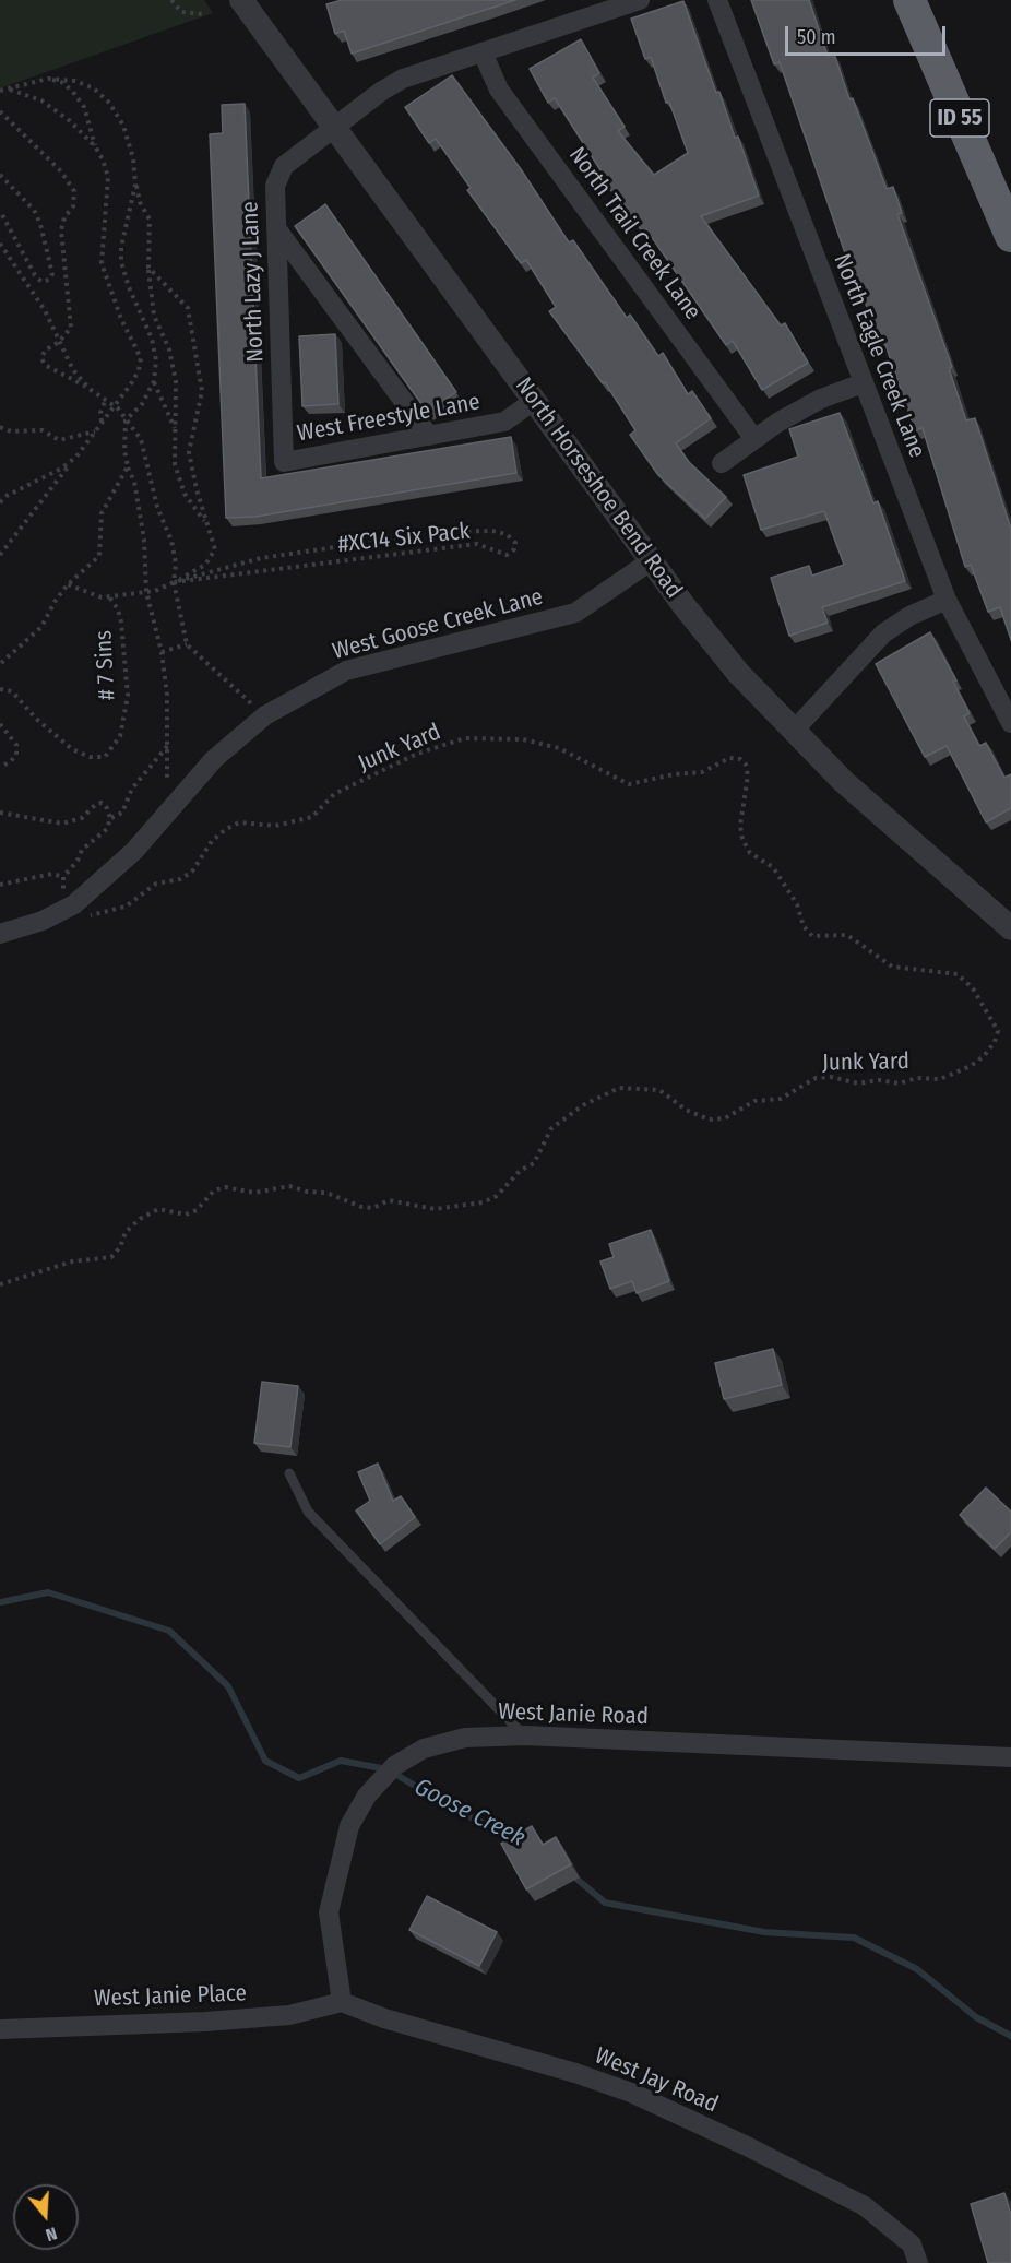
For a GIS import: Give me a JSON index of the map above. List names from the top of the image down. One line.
{"streets":{"highway":["ID 55"],"street":["North Trail Creek Lane","North Lazy J Lane","North Eagle Creek Lane","West Freestyle Lane","North Horseshoe Bend Road","West Goose Creek Lane","West Janie Road","West Janie Place","West Jay Road"],"path":["#XC14 Six Pack","# 7 Sins","Junk Yard"]},"crossings":[["North Trail Creek Lane","North Lazy J Lane"],["North Lazy J Lane","West Freestyle Lane"],["North Lazy J Lane","North Horseshoe Bend Road"],["West Freestyle Lane","North Horseshoe Bend Road"],["North Horseshoe Bend Road","West Goose Creek Lane"],["West Goose Creek Lane","Junk Yard"],["West Janie Road","West Janie Place"],["West Janie Road","West Jay Road"],["West Janie Place","West Jay Road"]],"water":["Goose Creek"],"scale_bar":"50 m","north":"bottom"}
